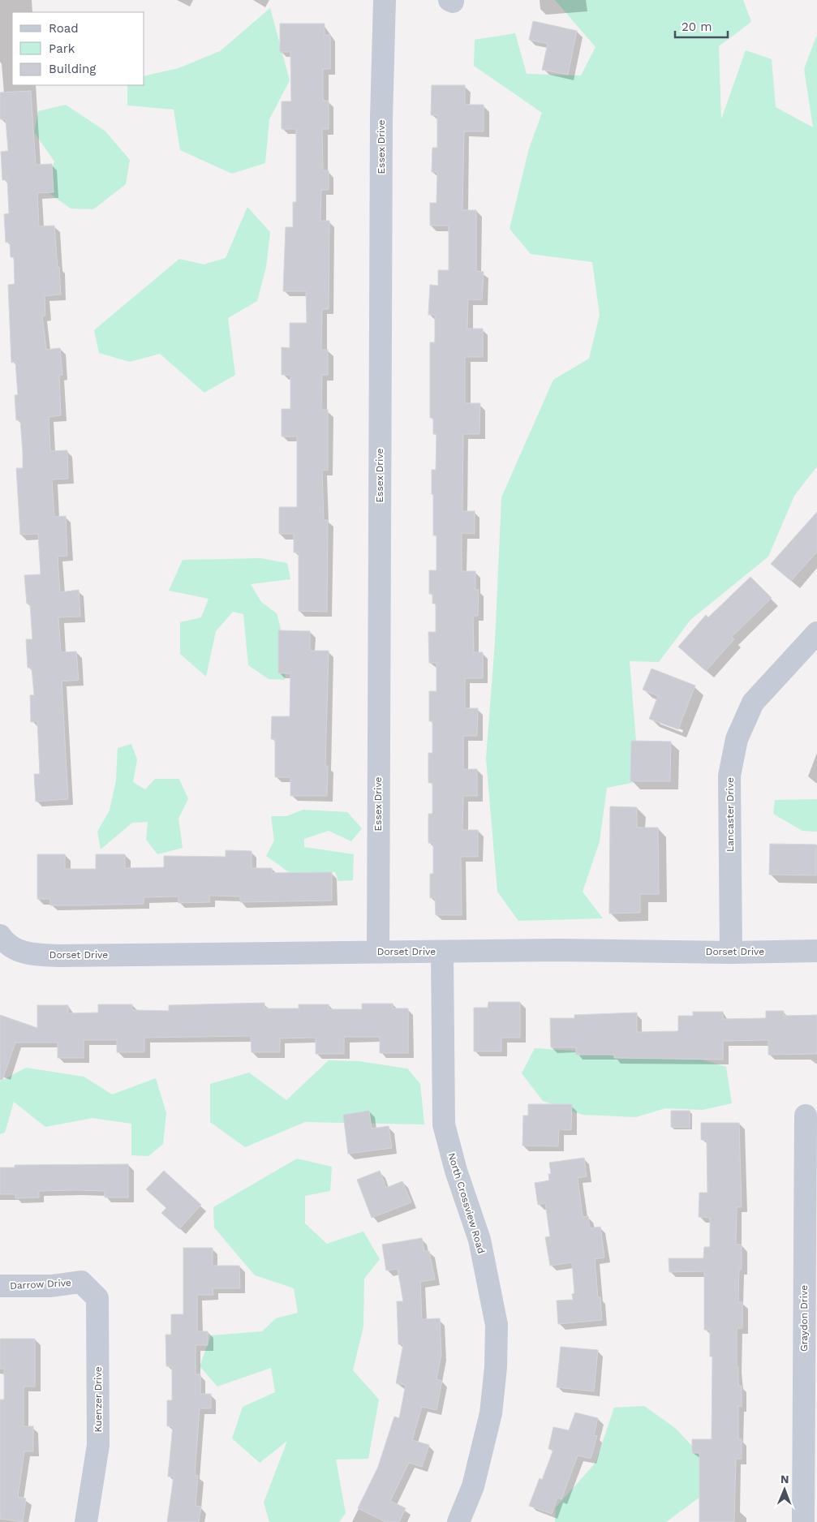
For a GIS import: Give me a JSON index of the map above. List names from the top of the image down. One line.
{"streets":{"street":["Essex Drive","Lancaster Drive","Dorset Drive","North Crossview Road","Darrow Drive","Graydon Drive","Kuenzer Drive"]},"crossings":[["Essex Drive","Dorset Drive"],["Lancaster Drive","Dorset Drive"],["Dorset Drive","North Crossview Road"],["Darrow Drive","Kuenzer Drive"]],"legend":["Road","Park","Building"],"scale_bar":"20 m","north":"top"}
